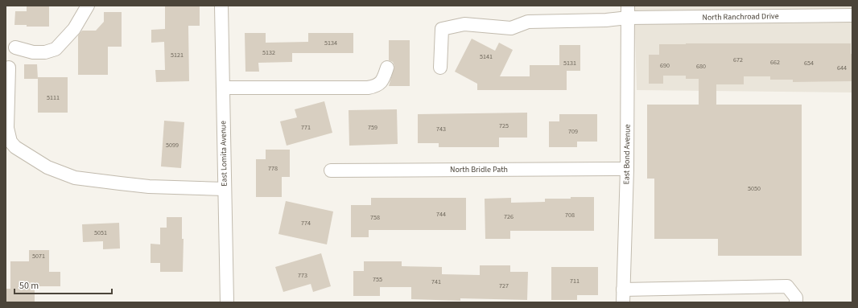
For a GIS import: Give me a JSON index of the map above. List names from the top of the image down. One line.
{"streets":{"street":["North Ranchroad Drive","East Lomita Avenue","East Bond Avenue","North Bridle Path"]},"crossings":[["North Ranchroad Drive","East Bond Avenue"],["East Bond Avenue","North Bridle Path"]],"house_numbers":["5134","5132","5121","5141","672","662","5131","654","690","680","644","5111","725","771","759","743","709","5099","778","5050","744","708","726","758","774","5051","5071","773","755","711","741","727"],"scale_bar":"50 m"}
